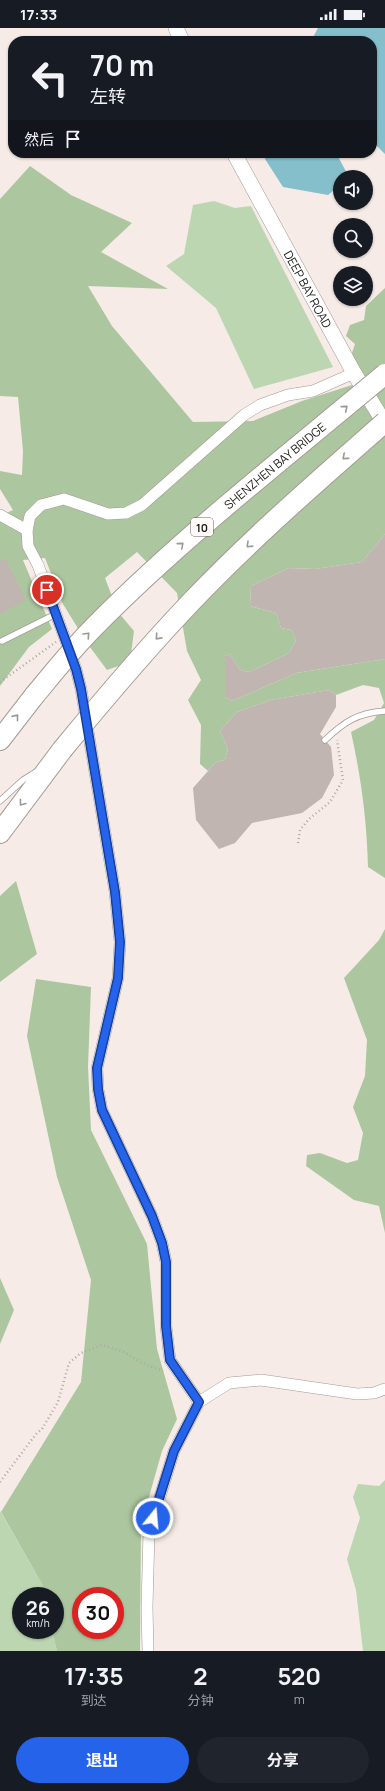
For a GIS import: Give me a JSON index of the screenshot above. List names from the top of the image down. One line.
{"streets":{"highway":["SHENZHEN BAY BRIDGE","10"],"street":["DEEP BAY ROAD"]},"page":{"status":"17:33","turn":["70 m","左转"],"then":"然后","speed":"26 km/h","limit":"30","eta":["17:35","到达","2","分钟","520","m"],"buttons":["退出","分享"]}}
